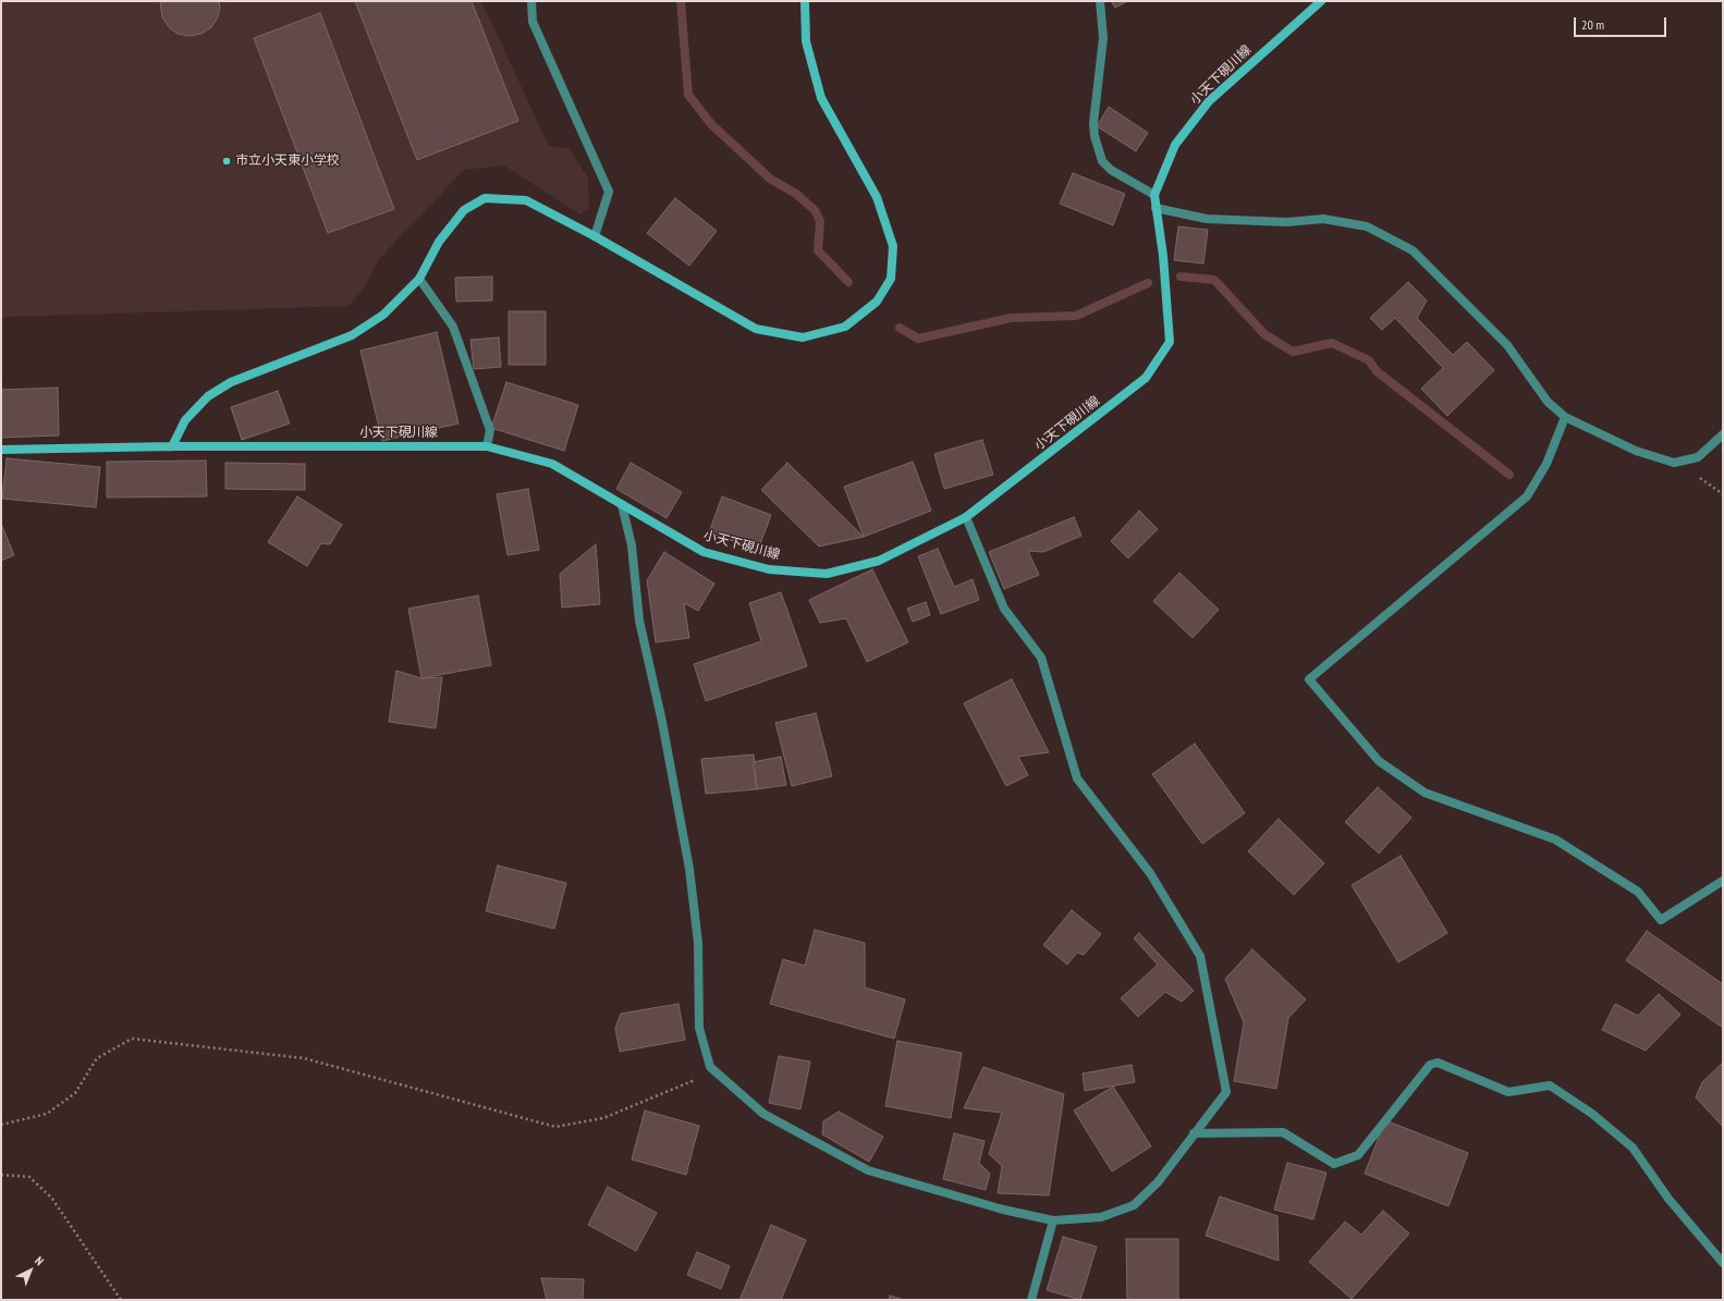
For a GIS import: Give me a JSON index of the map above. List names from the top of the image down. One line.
{"streets":{"main road":["小天下硯川線"]},"places":["市立小天東小学校"],"scale_bar":"20 m","north":"top right"}
